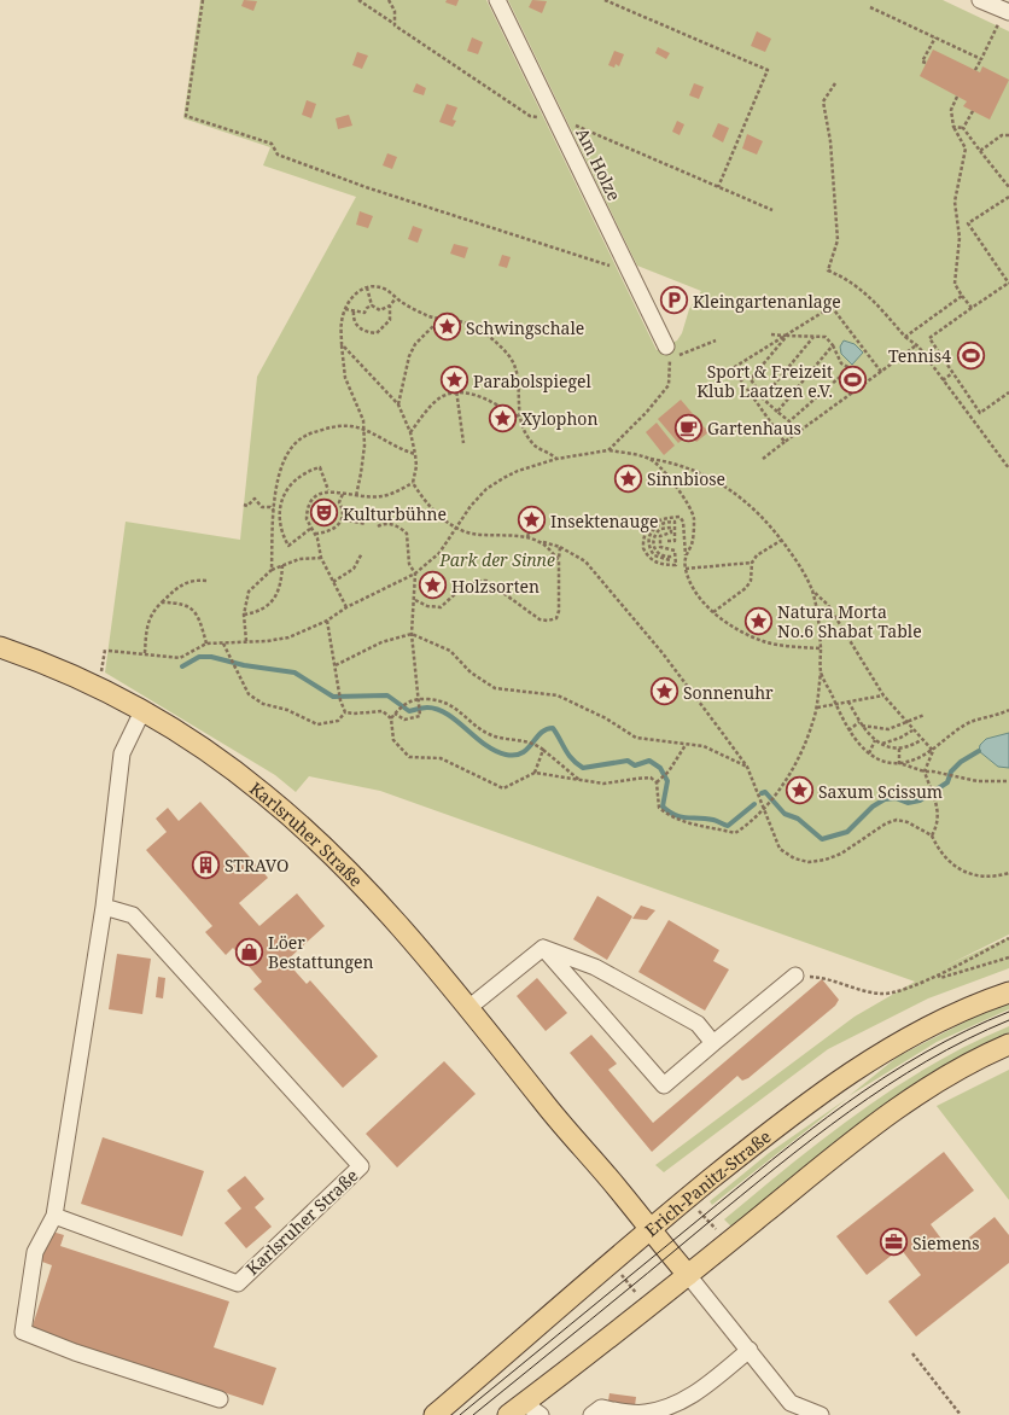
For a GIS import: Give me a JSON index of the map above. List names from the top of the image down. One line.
{"streets":{"main road":["Karlsruher Straße","Erich-Panitz-Straße"],"street":["Am Holze"]},"crossings":[["Karlsruher Straße","Erich-Panitz-Straße"]],"parks":["Park der Sinne"],"places":{"parking":["Kleingartenanlage"],"place":["Schwingschale","Parabolspiegel","Xylophon","Sinnbiose","Insektenauge","Holzsorten","Natura Morta No.6 Shabat Table","Sonnenuhr","Saxum Scissum"],"sports":["Tennis4","Sport & Freizeit Klub Laatzen e.V."],"cafe":["Gartenhaus"],"theatre":["Kulturbühne"],"building":["STRAVO"],"shop":["Löer Bestattungen"],"office":["Siemens"]}}
